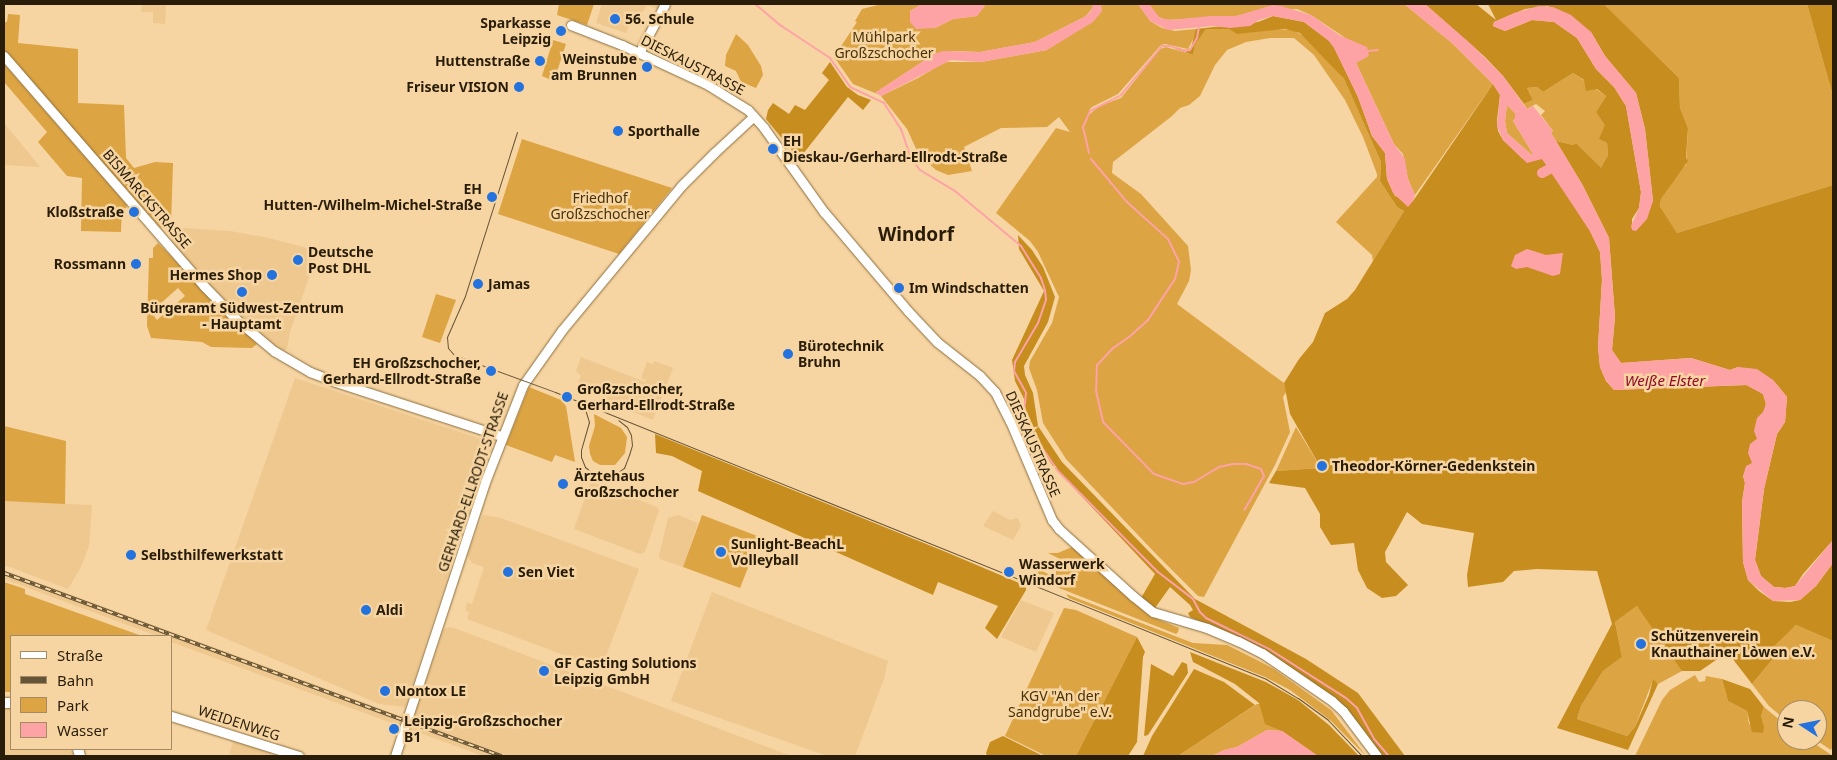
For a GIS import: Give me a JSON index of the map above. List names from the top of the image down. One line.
{"streets":{"main road":["DIESKAUSTRASSE","BISMARCKSTRASSE","GERHARD-ELLRODT-STRASSE","WEIDENWEG"]},"crossings":[["DIESKAUSTRASSE","GERHARD-ELLRODT-STRASSE"],["BISMARCKSTRASSE","GERHARD-ELLRODT-STRASSE"]],"districts":["Windorf"],"water":["Weiße Elster"],"parks":["Mühlpark Großzschocher","Friedhof Großzschocher","KGV \"An der Sandgrube\" e.V."],"places":["56. Schule","Sparkasse Leipzig","Huttenstraße","Weinstube am Brunnen","Friseur VISION","Sporthalle","EH Dieskau-/Gerhard-Ellrodt-Straße","EH Hutten-/Wilhelm-Michel-Straße","Kloßstraße","Deutsche Post DHL","Rossmann","Hermes Shop","Jamas","Im Windschatten","Bürgeramt Südwest-Zentrum - Hauptamt","Bürotechnik Bruhn","EH Großzschocher, Gerhard-Ellrodt-Straße","Großzschocher, Gerhard-Ellrodt-Straße","Theodor-Körner-Gedenkstein","Ärztehaus Großzschocher","Sunlight-BeachL Volleyball","Selbsthilfewerkstatt","Sen Viet","Wasserwerk Windorf","Aldi","Schützenverein Knauthainer Lòwen e.V.","GF Casting Solutions Leipzig GmbH","Nontox LE","Leipzig-Großzschocher B1"],"legend":["Straße","Bahn","Park","Wasser"],"north":"left"}
